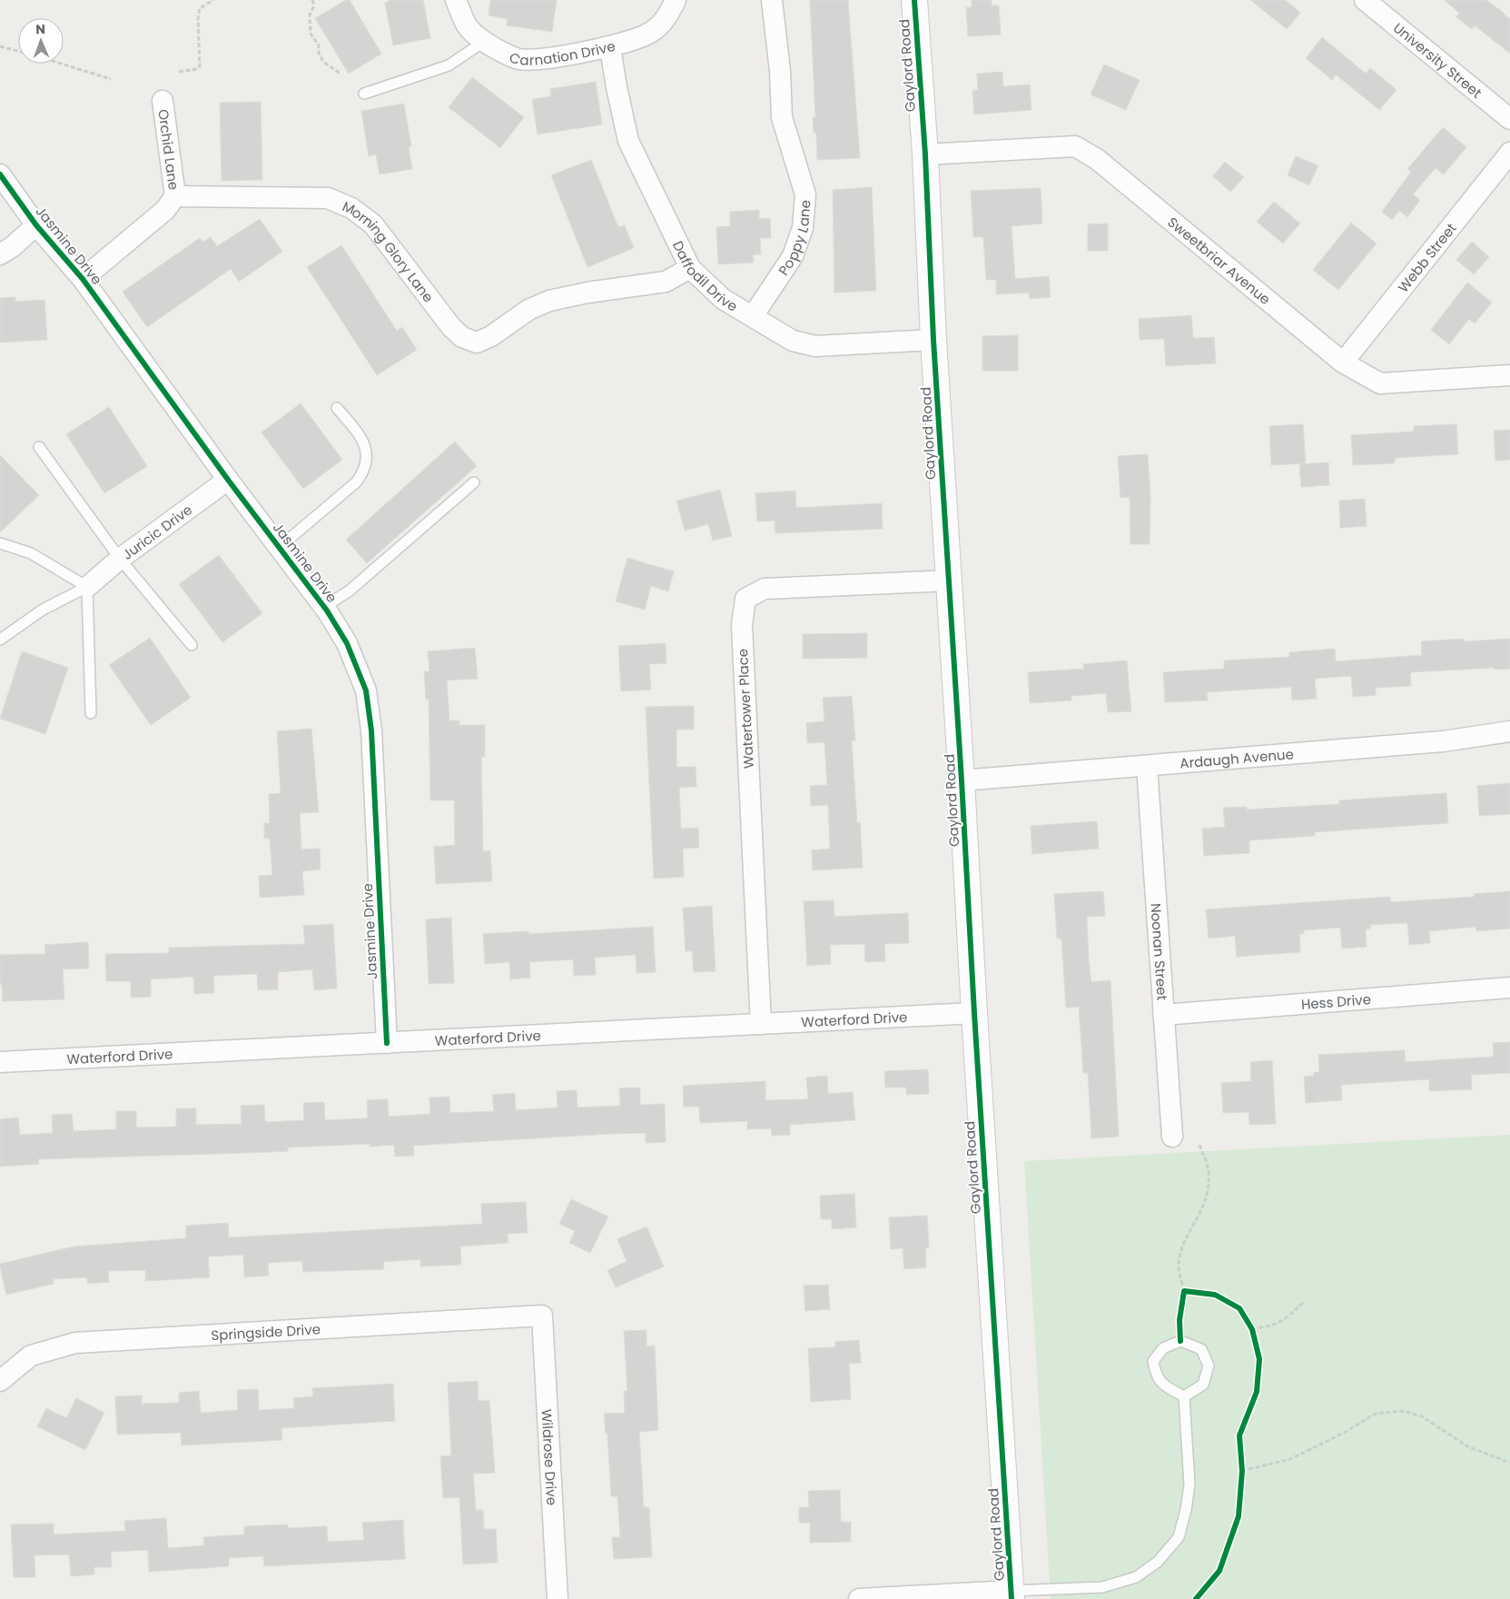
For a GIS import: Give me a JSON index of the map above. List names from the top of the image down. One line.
{"streets":{"street":["Carnation Drive","University Street","Gaylord Road","Orchid Lane","Poppy Lane","Jasmine Drive","Morning Glory Lane","Webb Street","Sweetbriar Avenue","Daffodil Drive","Juricic Drive","Watertower Place","Ardaugh Avenue","Noonan Street","Hess Drive","Waterford Drive","Springside Drive","Wildrose Drive"]},"crossings":[["Carnation Drive","Daffodil Drive"],["Gaylord Road","Sweetbriar Avenue"],["Gaylord Road","Daffodil Drive"],["Gaylord Road","Watertower Place"],["Gaylord Road","Ardaugh Avenue"],["Gaylord Road","Waterford Drive"],["Orchid Lane","Morning Glory Lane"],["Poppy Lane","Daffodil Drive"],["Jasmine Drive","Juricic Drive"],["Jasmine Drive","Waterford Drive"],["Morning Glory Lane","Daffodil Drive"],["Webb Street","Sweetbriar Avenue"],["Watertower Place","Waterford Drive"],["Ardaugh Avenue","Noonan Street"],["Noonan Street","Hess Drive"],["Springside Drive","Wildrose Drive"]],"north":"top"}
